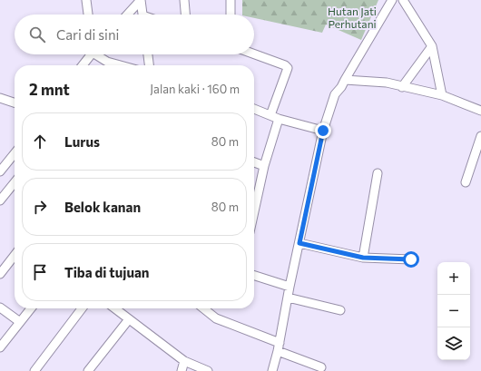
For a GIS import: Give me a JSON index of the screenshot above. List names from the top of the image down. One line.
{"parks":["Hutan Jati Perhutani"],"page":{"search":"Cari di sini","heading":["2 mnt","Jalan kaki · 160 m"],"list":[["Lurus","80 m"],["Belok kanan","80 m"],"Tiba di tujuan"],"map_buttons":["+","−"]}}
